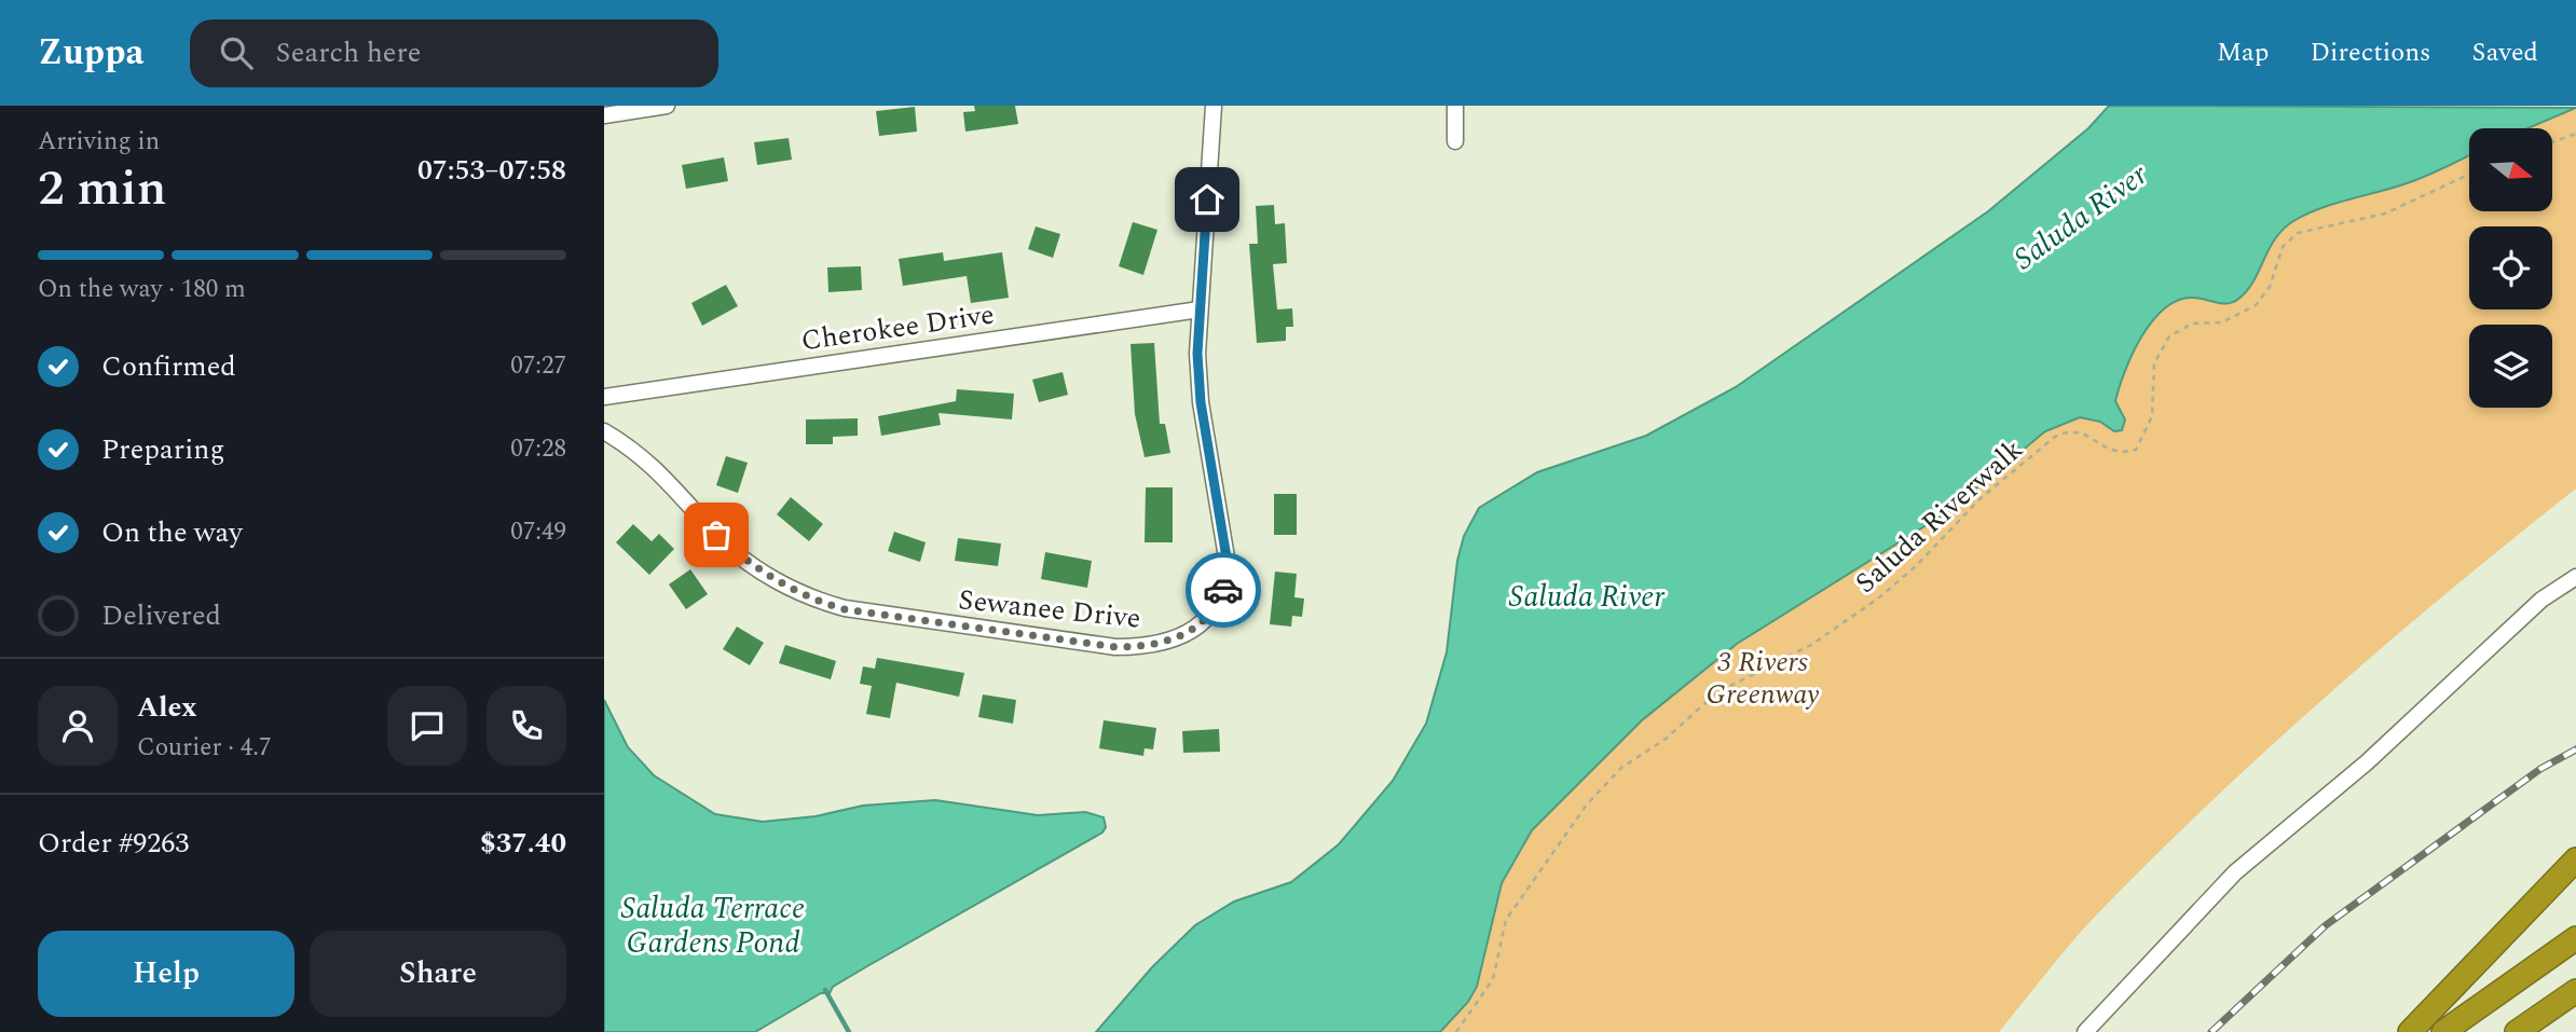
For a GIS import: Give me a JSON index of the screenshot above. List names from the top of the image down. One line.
{"streets":{"street":["Cherokee Drive","Sewanee Drive"],"path":["Saluda Riverwalk"]},"crossings":[["Cherokee Drive","Sewanee Drive"]],"water":["Saluda River","Saluda Terrace Gardens Pond"],"parks":["3 Rivers Greenway"],"north":"right","page":{"header":"Zuppa","search":"Search here","nav":["Map","Directions","Saved"],"heading":["2 min","Arriving in","07:53–07:58"],"panel":["Alex","Courier · 4.7","Order #9263","$37.40"],"bar":"On the way · 180 m","list":[["Confirmed","07:27"],["Preparing","07:28"],["On the way","07:49"],"Delivered"],"buttons":["Help","Share"]}}
